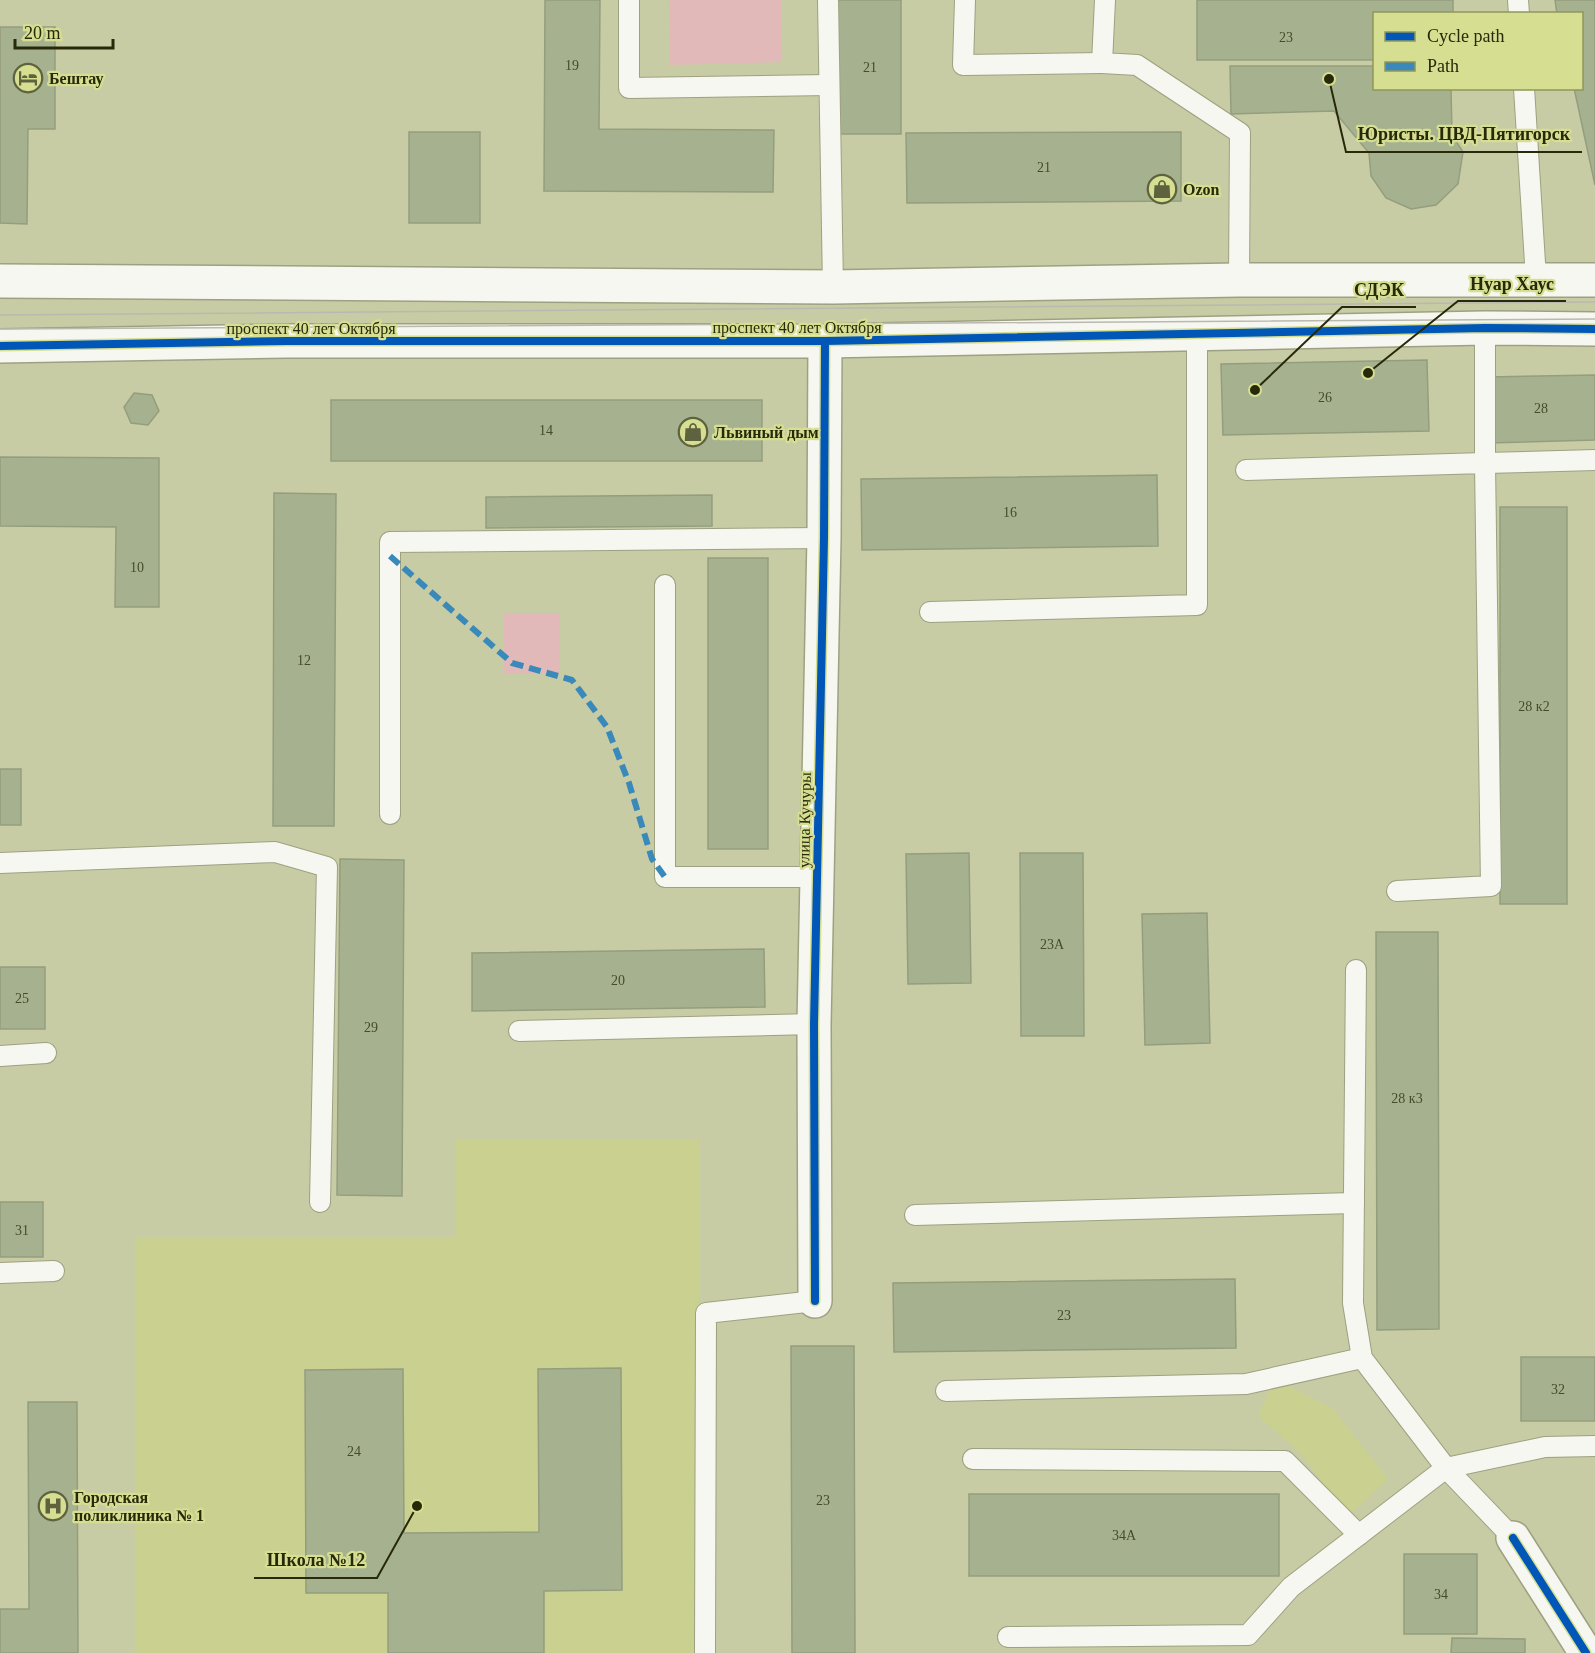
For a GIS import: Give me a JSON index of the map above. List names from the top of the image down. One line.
{"streets":{"street":["проспект 40 лет Октября","улица Кучуры"]},"crossings":[["проспект 40 лет Октября","улица Кучуры"]],"places":{"hotel":["Бештау"],"other":["Юристы. ЦВД-Пятигорск","Нуар Хаус","СДЭК","Школа №12"],"shop":["Ozon","Львиный дым"],"hospital":["Городская поликлиника № 1"]},"house_numbers":["23","19","21","21","26","28","14","16","10","12","28 к2","23А","20","25","29","28 к3","31","23","32","24","23","34А","34"],"legend":["Cycle path","Path"],"scale_bar":"20 m"}
